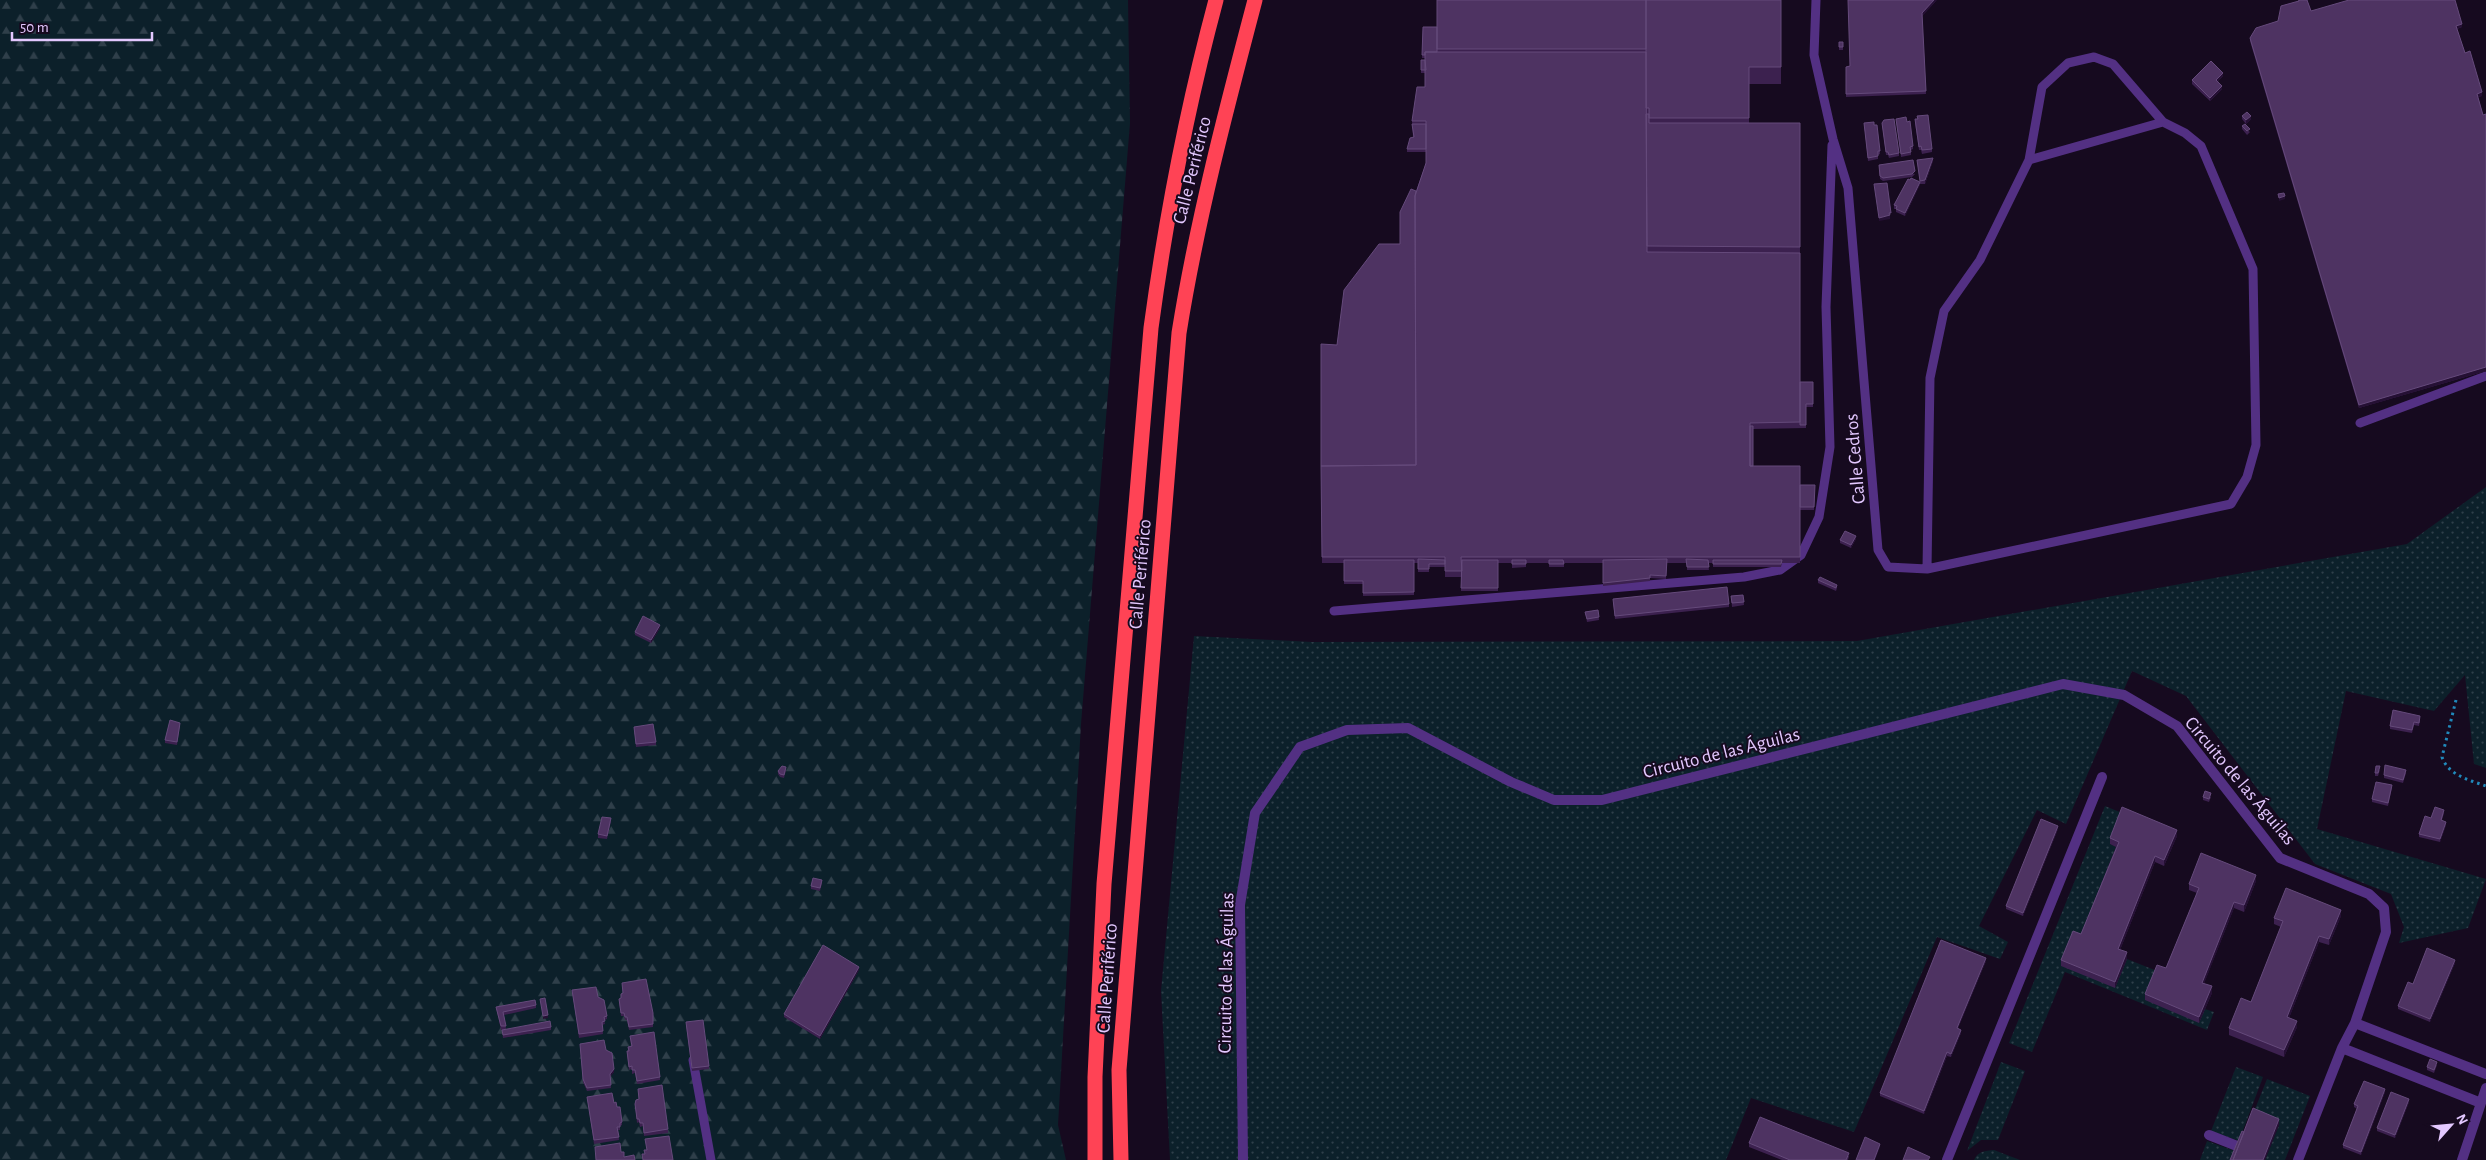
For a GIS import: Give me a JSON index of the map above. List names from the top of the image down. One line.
{"streets":{"highway":["Calle Periférico"],"street":["Circuito de las Águilas"],"lane":["Calle Cedros"]},"scale_bar":"50 m","north":"top right"}
